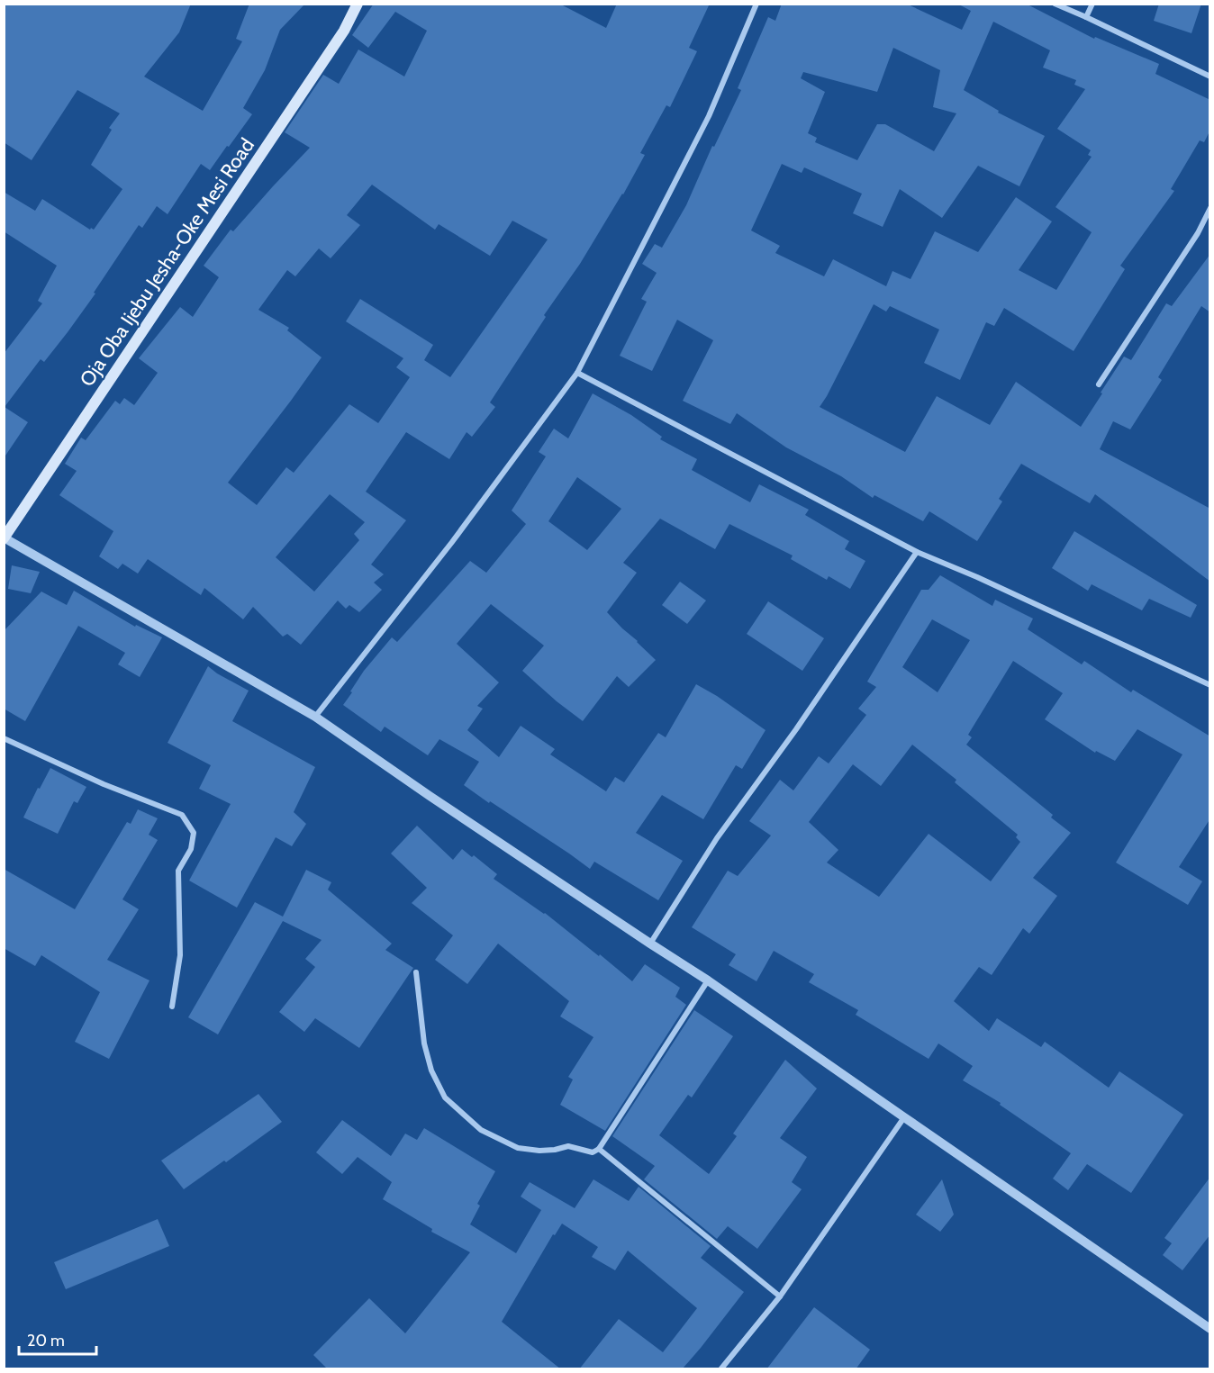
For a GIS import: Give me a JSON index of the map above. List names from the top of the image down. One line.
{"streets":{"main road":["Oja Oba Ijebu Jesha-Oke Mesi Road"]},"scale_bar":"20 m"}
